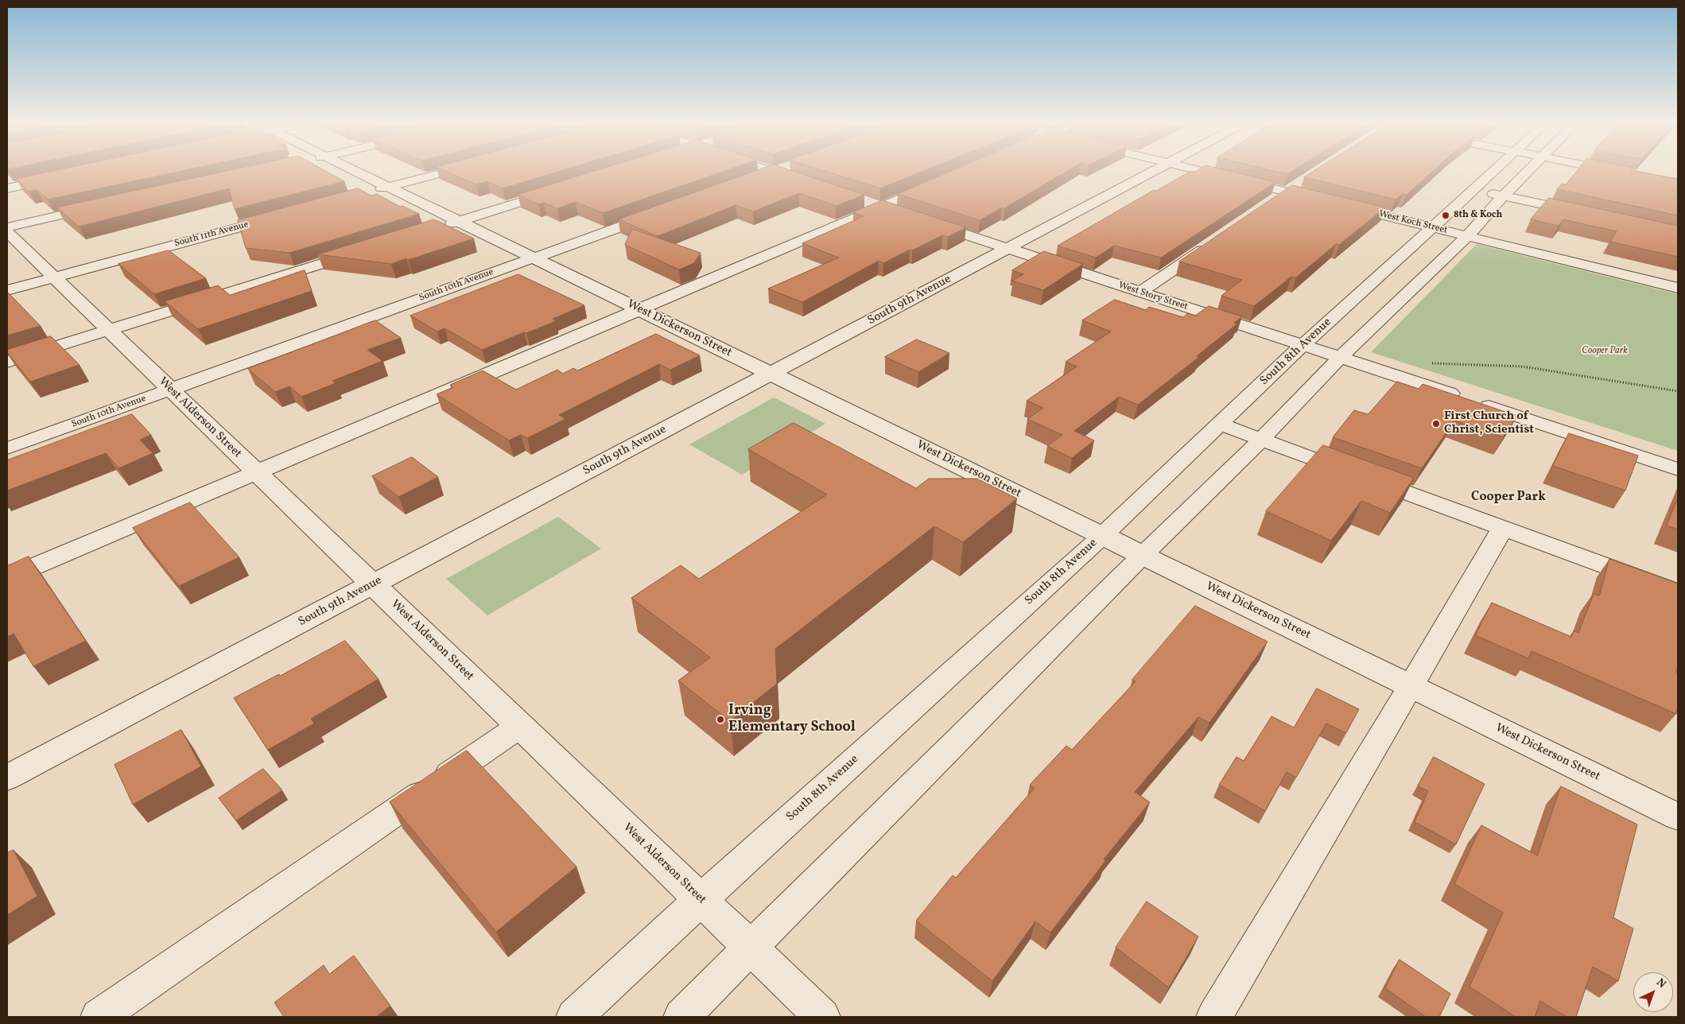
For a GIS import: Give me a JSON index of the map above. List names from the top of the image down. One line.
{"streets":{"street":["West Koch Street","South 11th Avenue","South 10th Avenue","West Story Street","South 9th Avenue","West Dickerson Street","South 8th Avenue","West Alderson Street"]},"crossings":[["West Koch Street","South 8th Avenue"],["South 11th Avenue","West Alderson Street"],["South 10th Avenue","West Dickerson Street"],["South 10th Avenue","West Alderson Street"],["West Story Street","South 9th Avenue"],["West Story Street","South 8th Avenue"],["South 9th Avenue","West Dickerson Street"],["South 9th Avenue","West Alderson Street"],["West Dickerson Street","South 8th Avenue"],["South 8th Avenue","West Alderson Street"]],"districts":["Cooper Park"],"parks":["Cooper Park"],"places":["8th & Koch","First Church of Christ, Scientist","Irving Elementary School"],"north":"top right"}
